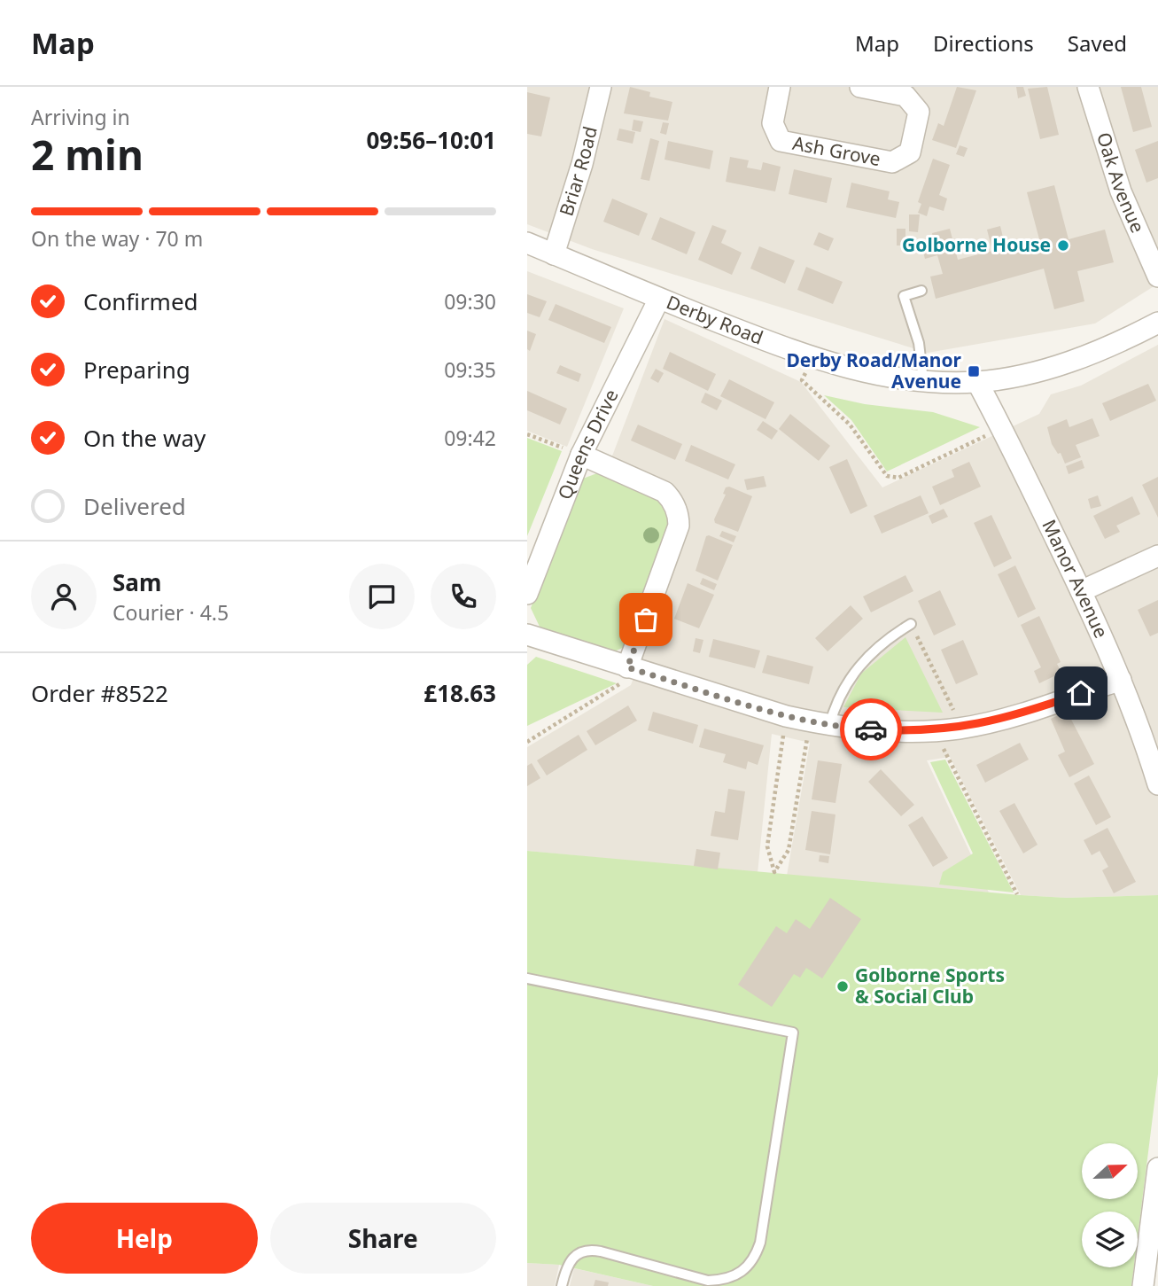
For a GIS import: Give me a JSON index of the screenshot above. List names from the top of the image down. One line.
{"streets":{"street":["Ash Grove","Briar Road","Oak Avenue","Derby Road","Queens Drive","Manor Avenue"]},"crossings":[["Briar Road","Derby Road"],["Derby Road","Queens Drive"],["Derby Road","Manor Avenue"]],"places":{"other":["Golborne House","Golborne Sports & Social Club"],"transit":["Derby Road/Manor Avenue"]},"north":"right","page":{"header":"Map","nav":["Map","Directions","Saved"],"heading":["2 min","Arriving in","09:56–10:01"],"panel":["Sam","Courier · 4.5","Order #8522","£18.63"],"bar":"On the way · 70 m","list":[["Confirmed","09:30"],["Preparing","09:35"],["On the way","09:42"],"Delivered"],"buttons":["Help","Share"]}}
